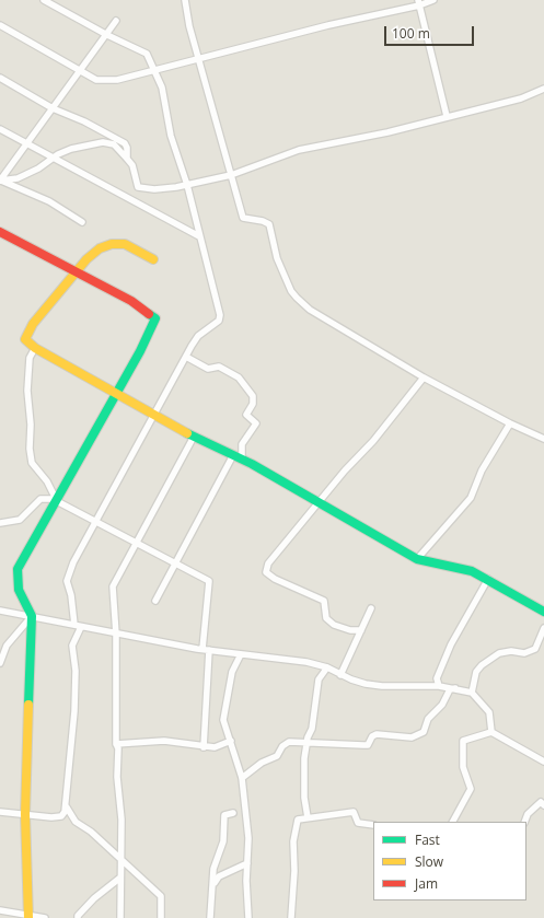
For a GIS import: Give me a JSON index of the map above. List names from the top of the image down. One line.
{"legend":["Fast","Slow","Jam"],"scale_bar":"100 m"}
